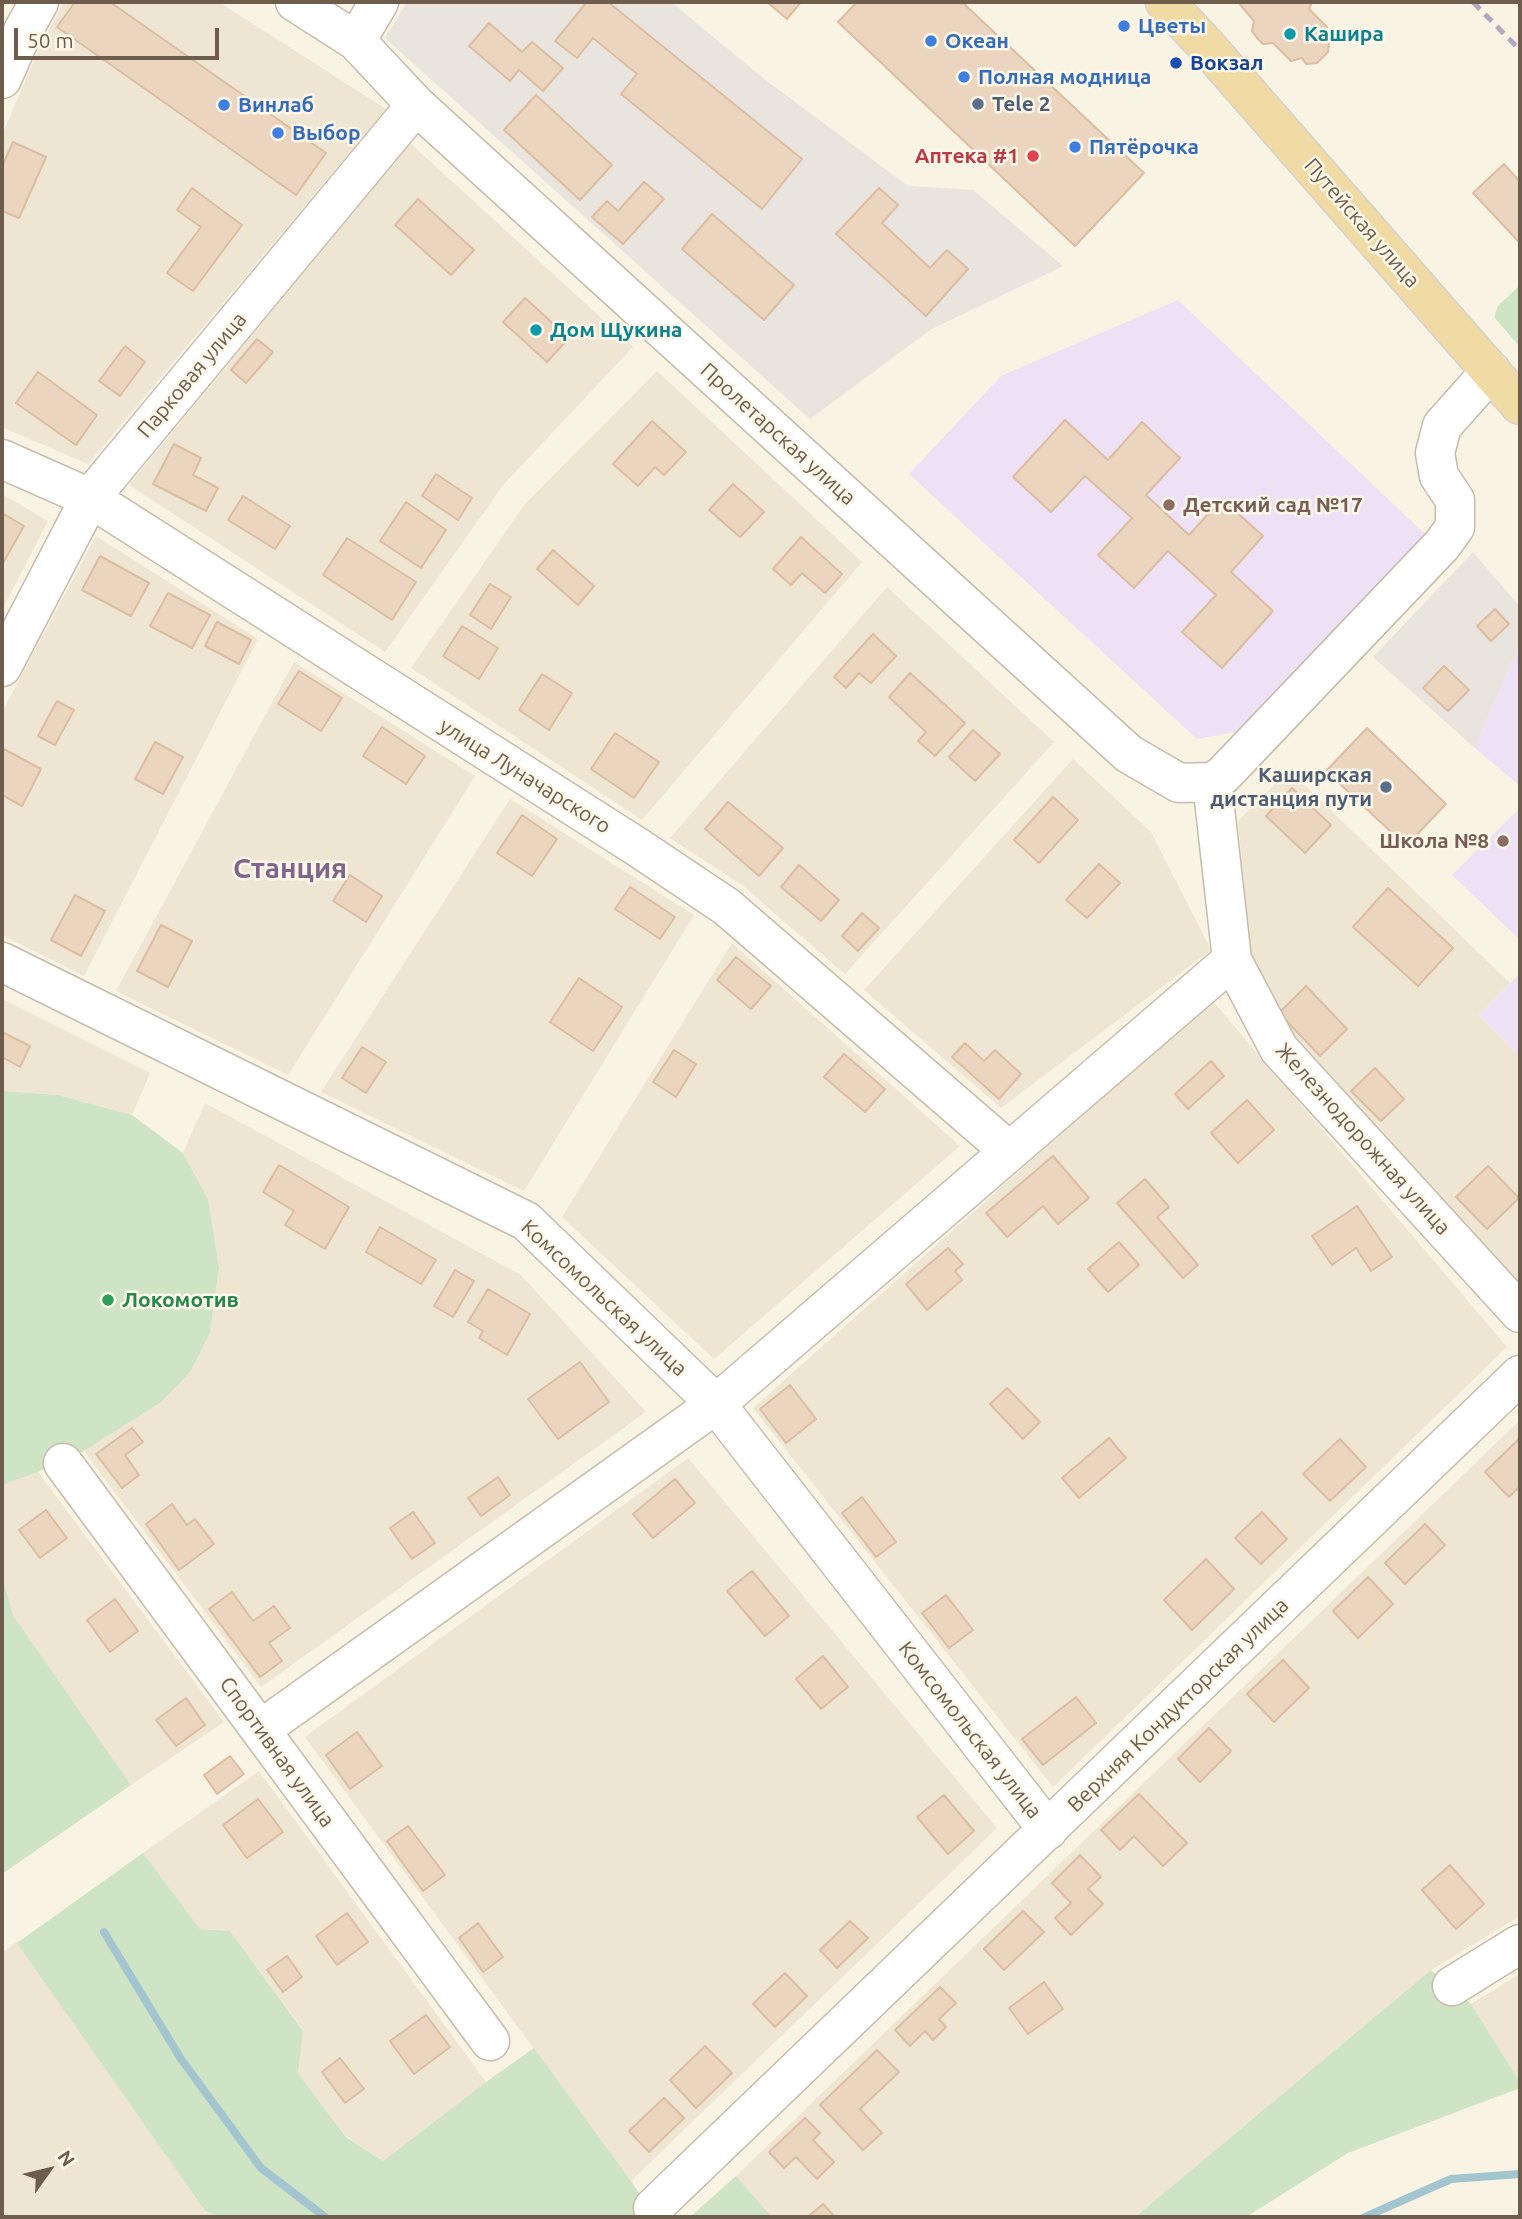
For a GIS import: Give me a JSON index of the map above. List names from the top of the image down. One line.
{"streets":{"main road":["Путейская улица"],"street":["Парковая улица","Пролетарская улица","улица Луначарского","Железнодорожная улица","Комсомольская улица","Верхняя Кондукторская улица","Спортивная улица"]},"crossings":[["Парковая улица","Пролетарская улица"],["Парковая улица","улица Луначарского"],["Пролетарская улица","Железнодорожная улица"],["Комсомольская улица","Верхняя Кондукторская улица"]],"districts":["Станция"],"places":["Цветы","Кашира","Океан","Вокзал","Полная модница","Tele 2","Винлаб","Выбор","Пятёрочка","Аптека #1","Дом Щукина","Детский сад №17","Каширская дистанция пути","Школа №8","Локомотив"],"scale_bar":"50 m","north":"top right"}
